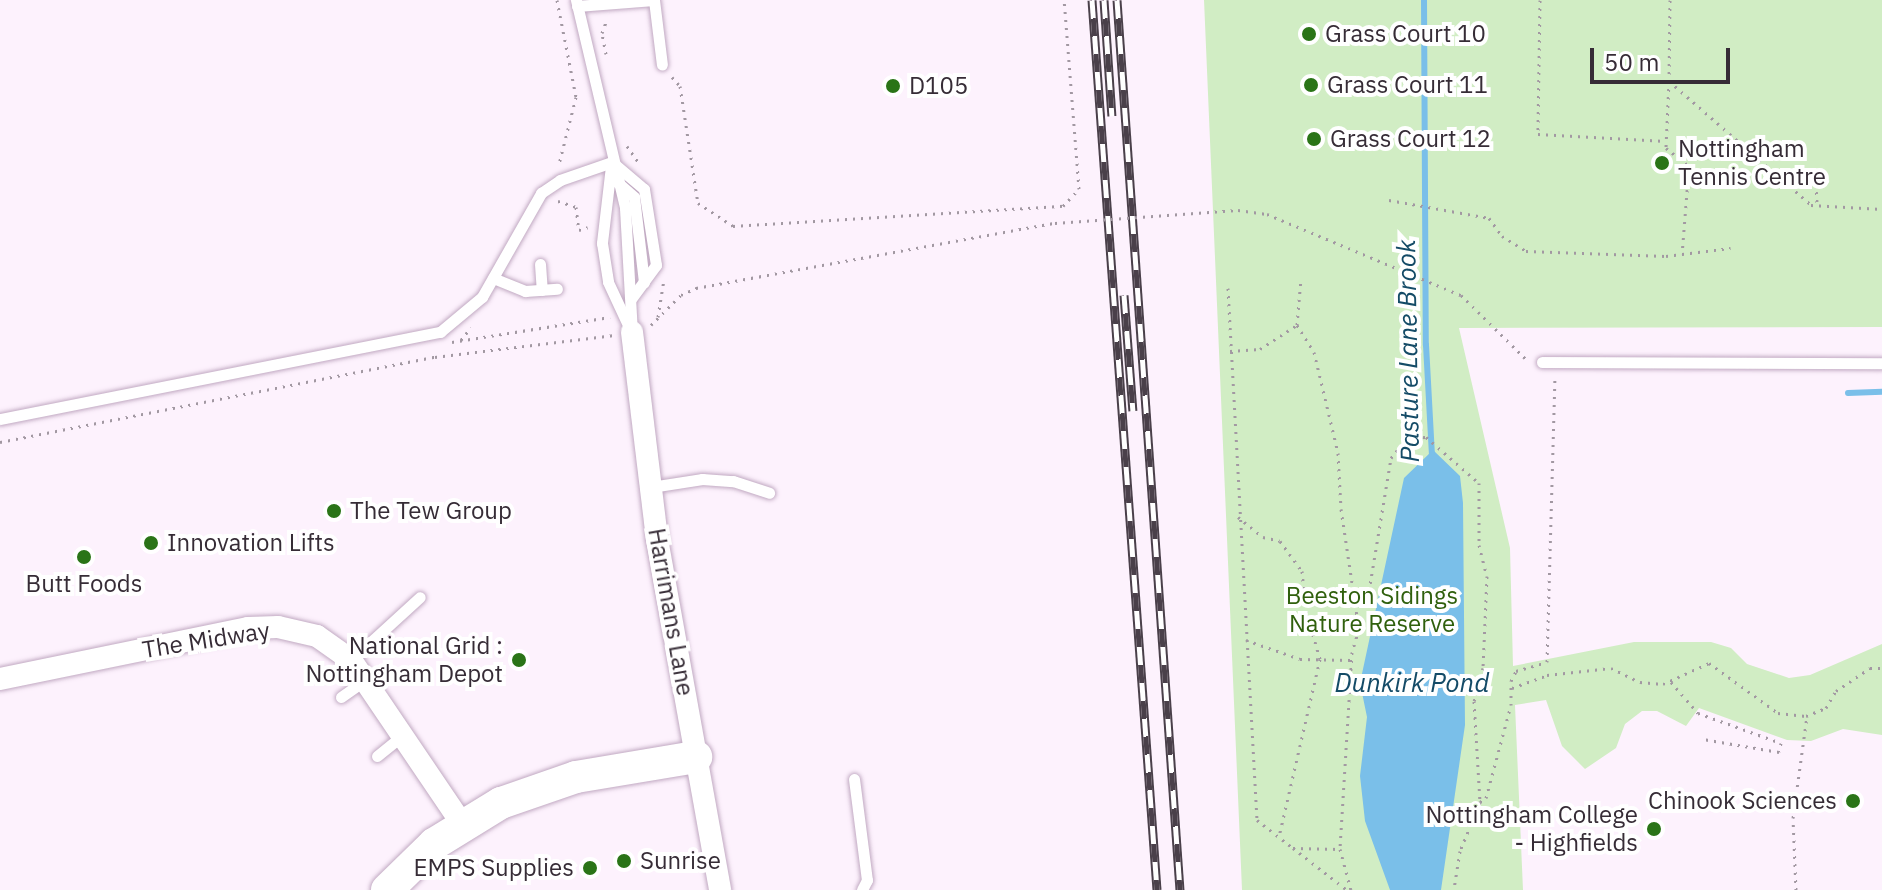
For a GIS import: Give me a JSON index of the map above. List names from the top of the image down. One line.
{"streets":{"street":["Harrimans Lane","The Midway"]},"water":["Pasture Lane Brook","Dunkirk Pond"],"parks":["Beeston Sidings Nature Reserve"],"places":["Grass Court 10","Grass Court 11","D105","Grass Court 12","Nottingham Tennis Centre","The Tew Group","Innovation Lifts","Butt Foods","National Grid : Nottingham Depot","Chinook Sciences","Nottingham College - Highfields","Sunrise","EMPS Supplies"],"scale_bar":"50 m"}
